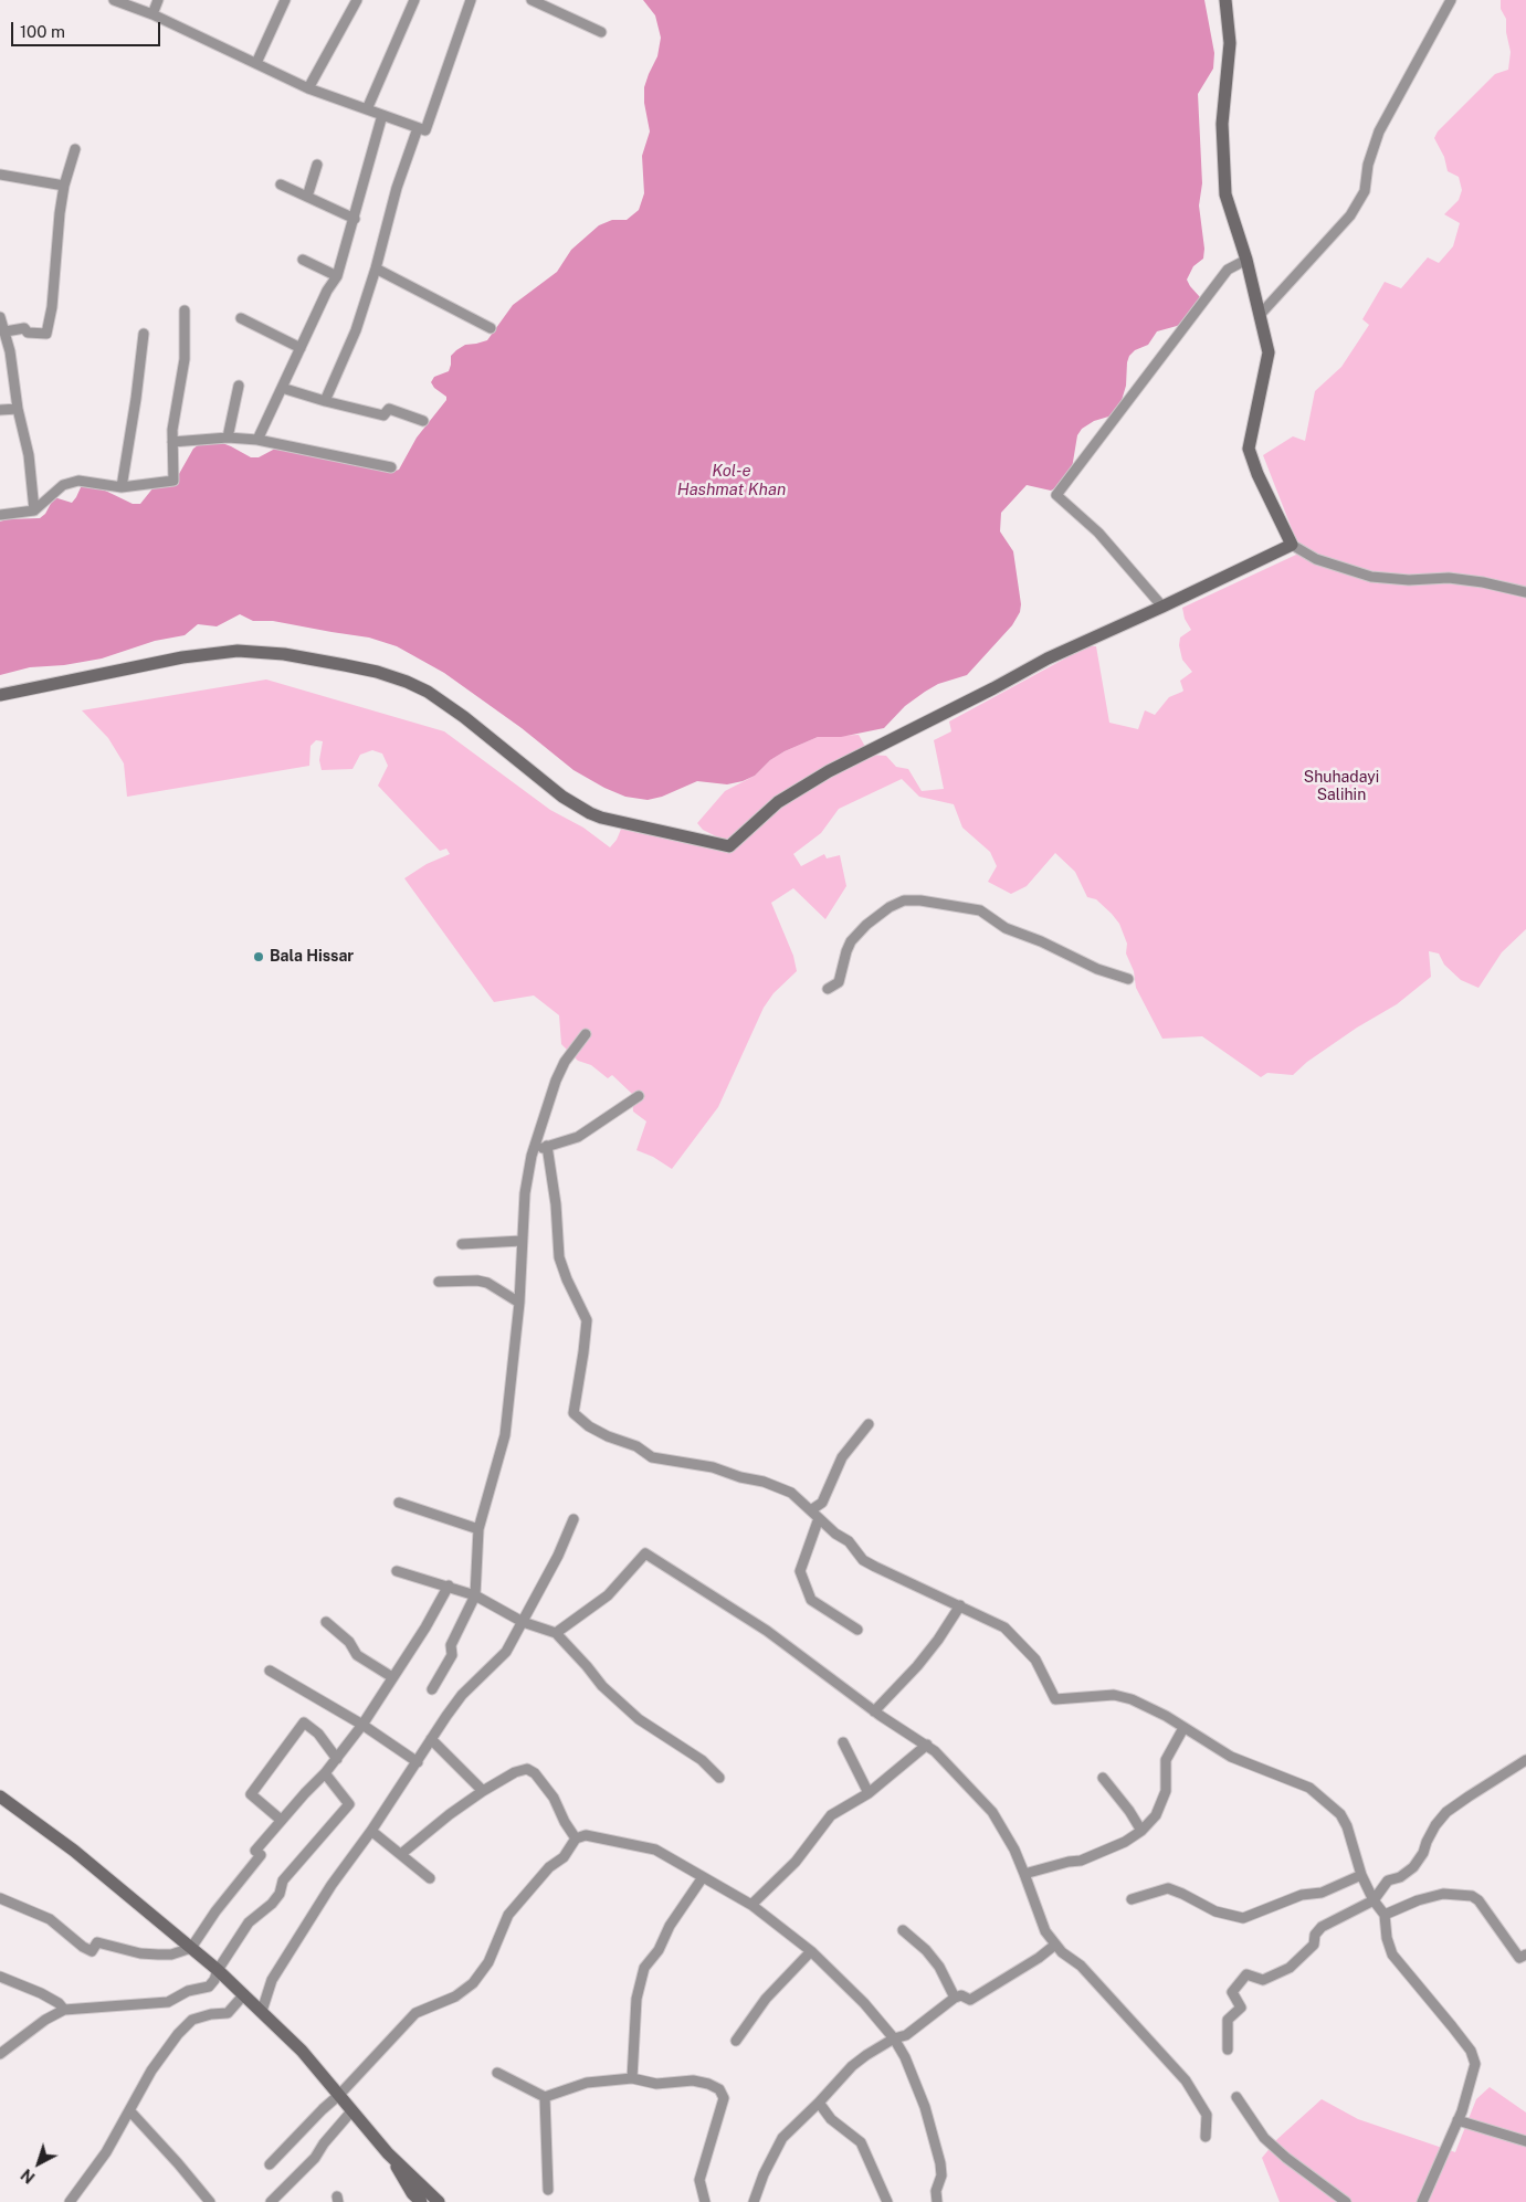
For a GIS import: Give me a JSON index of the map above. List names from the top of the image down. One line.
{"water":["Kol-e Hashmat Khan"],"parks":["Shuhadayi Salihin"],"places":["Bala Hissar"],"scale_bar":"100 m","north":"bottom left"}
